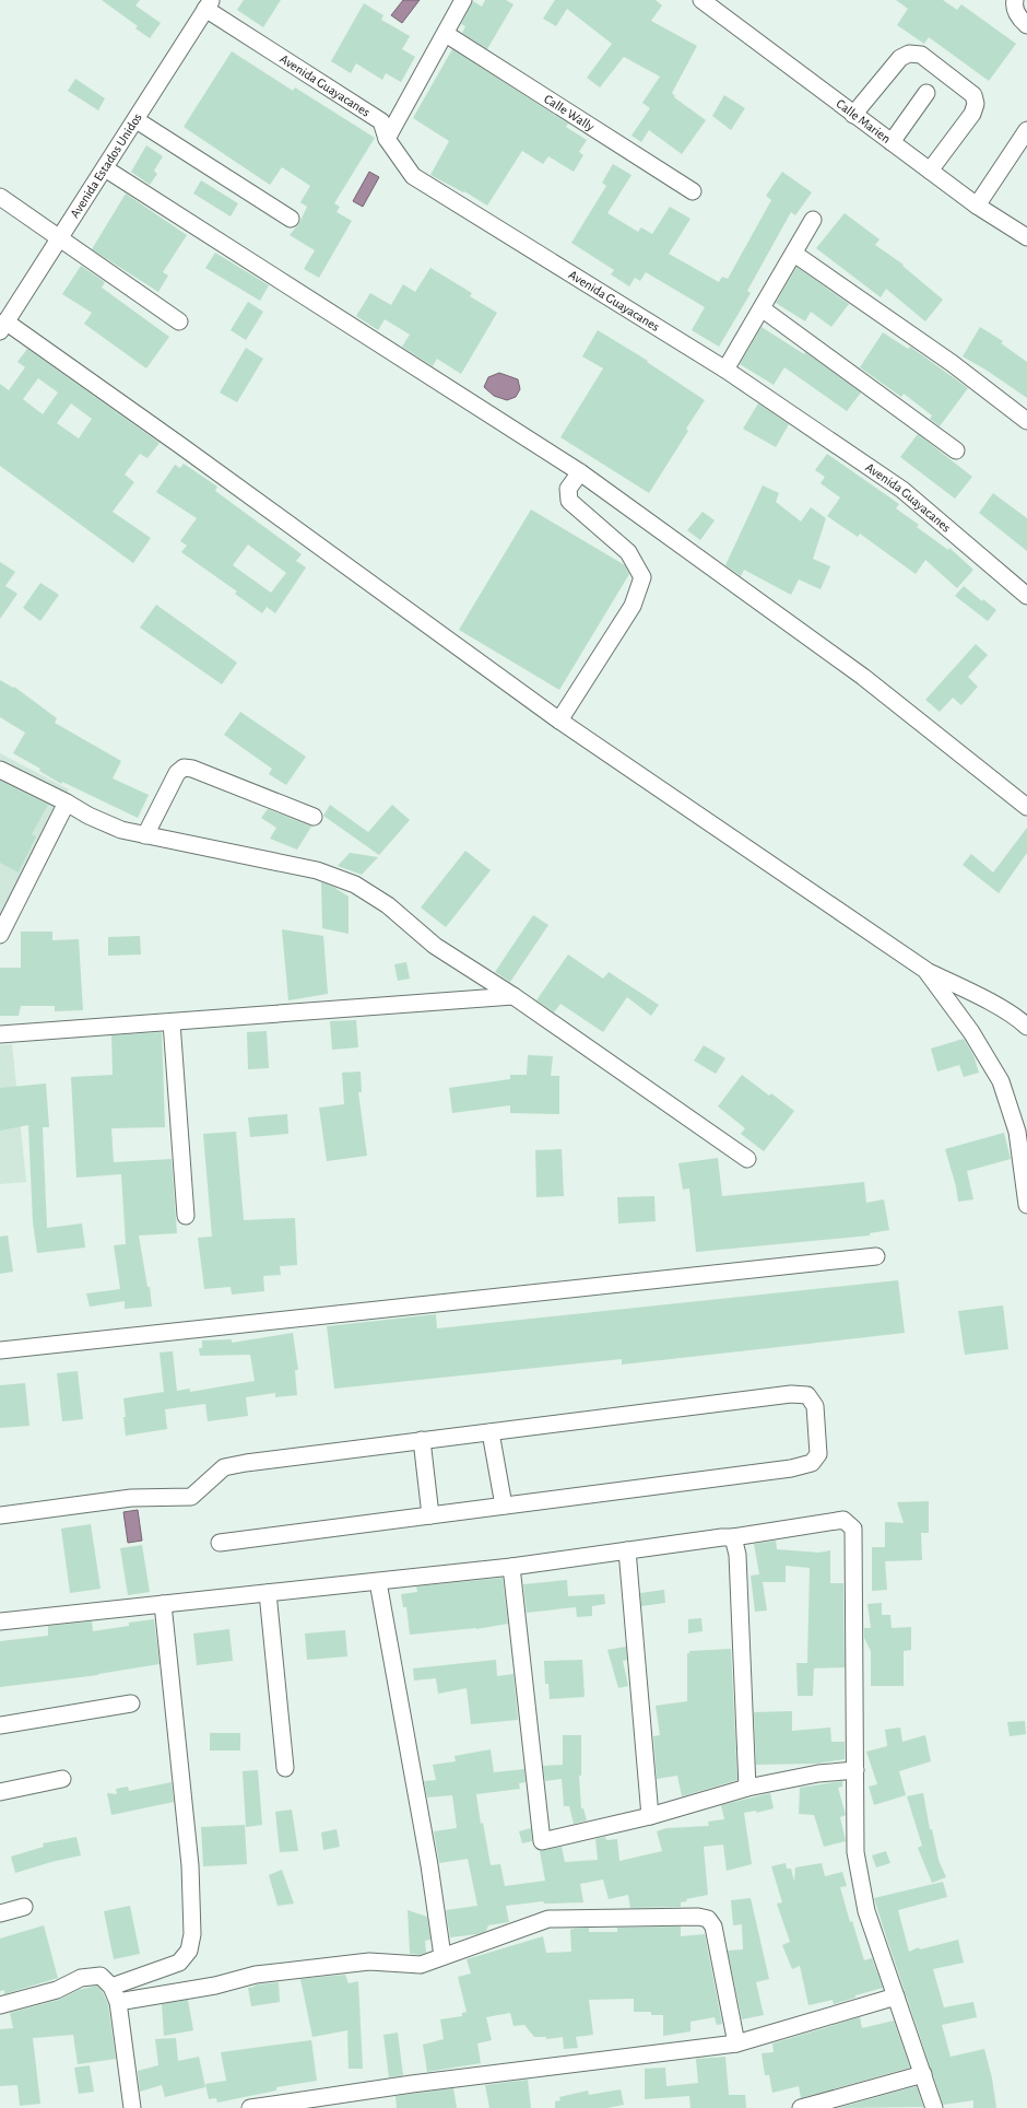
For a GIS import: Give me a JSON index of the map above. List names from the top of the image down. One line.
{"streets":{"street":["Avenida Guayacanes","Calle Wally","Calle Marien","Avenida Estados Unidos"]},"crossings":[["Avenida Guayacanes","Avenida Estados Unidos"]]}
